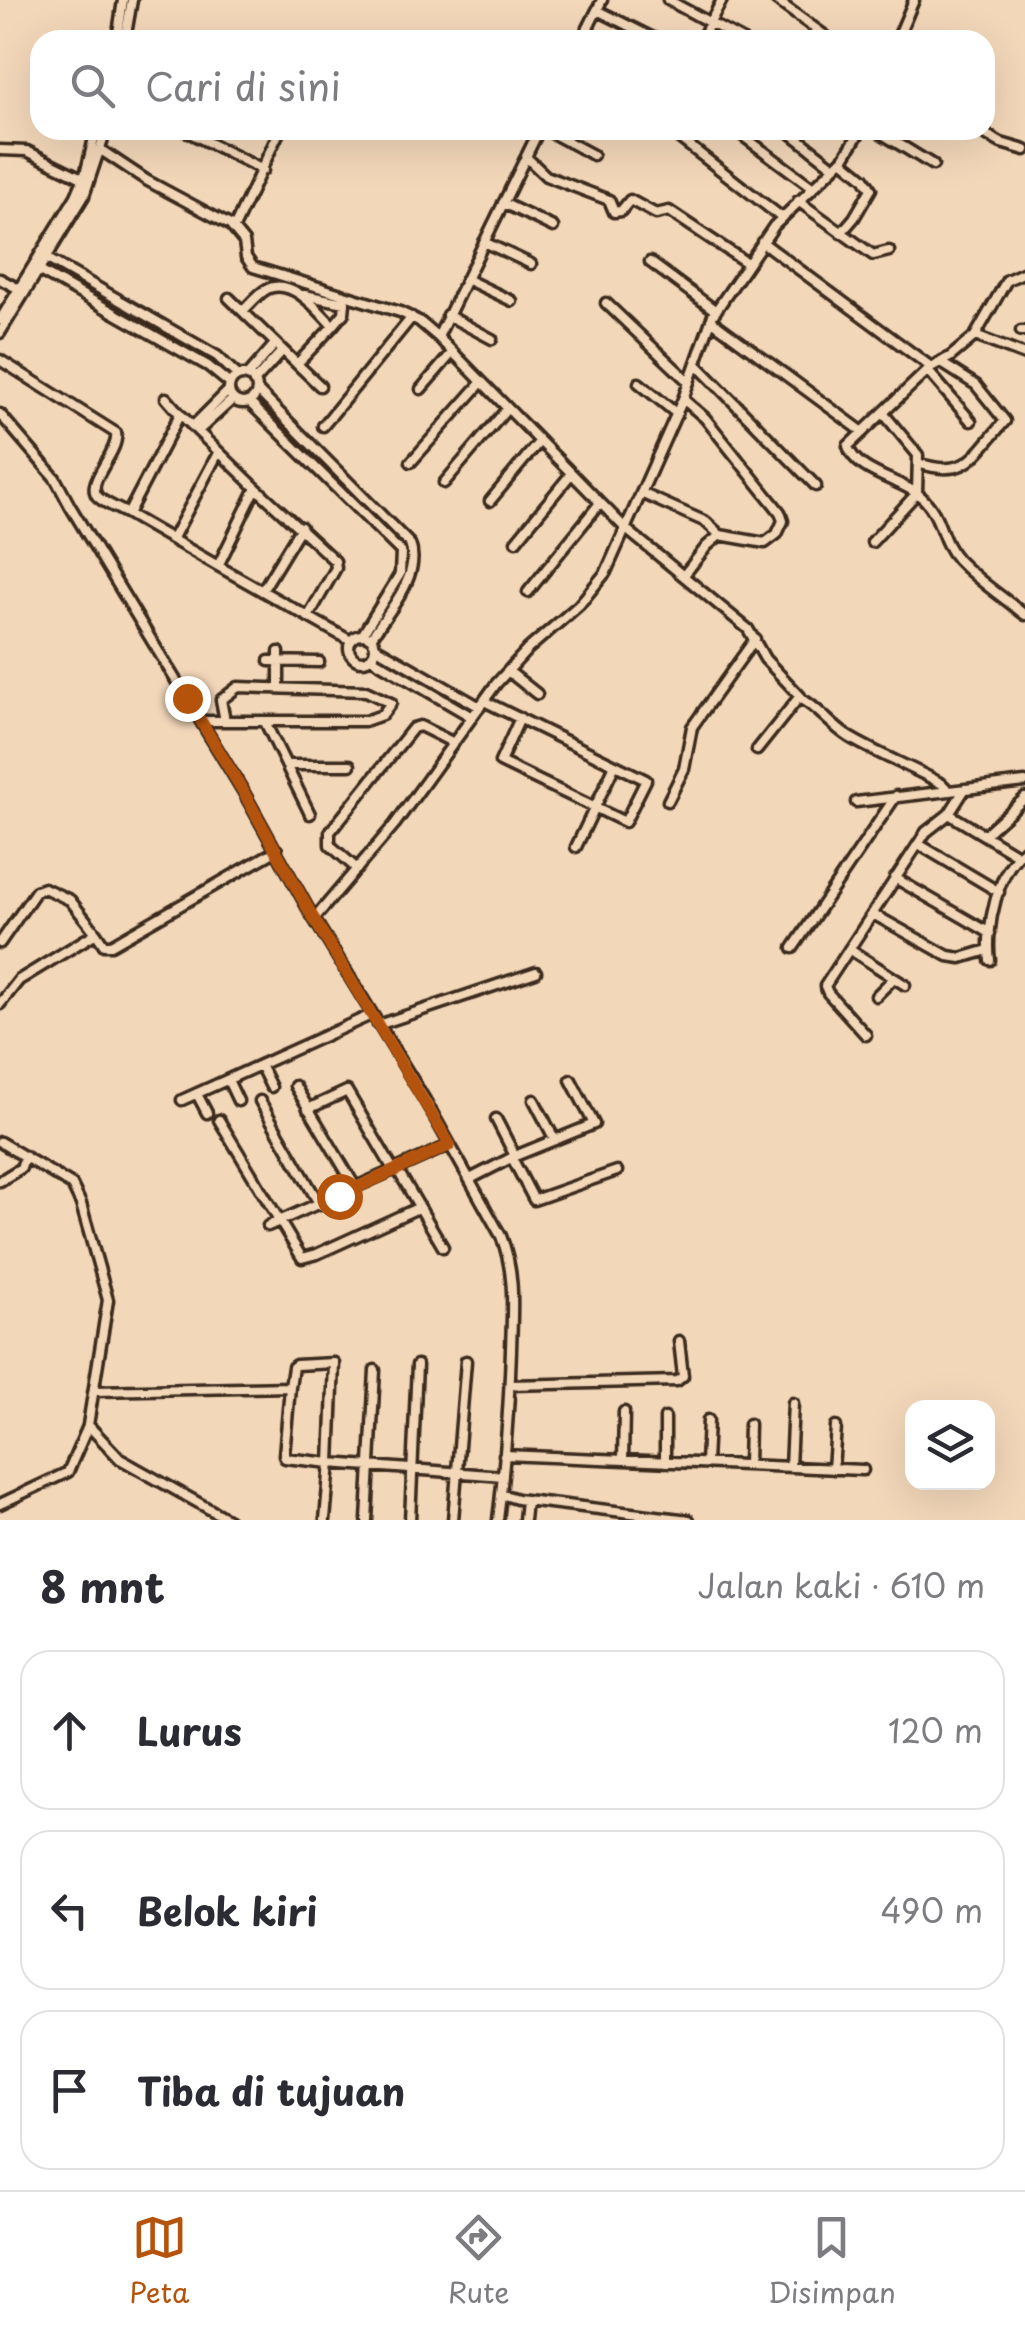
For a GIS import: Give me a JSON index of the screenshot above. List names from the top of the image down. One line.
{"page":{"search":"Cari di sini","heading":["8 mnt","Jalan kaki · 610 m"],"list":[["Lurus","120 m"],["Belok kiri","490 m"],"Tiba di tujuan"],"nav":["Peta","Rute","Disimpan"]}}
